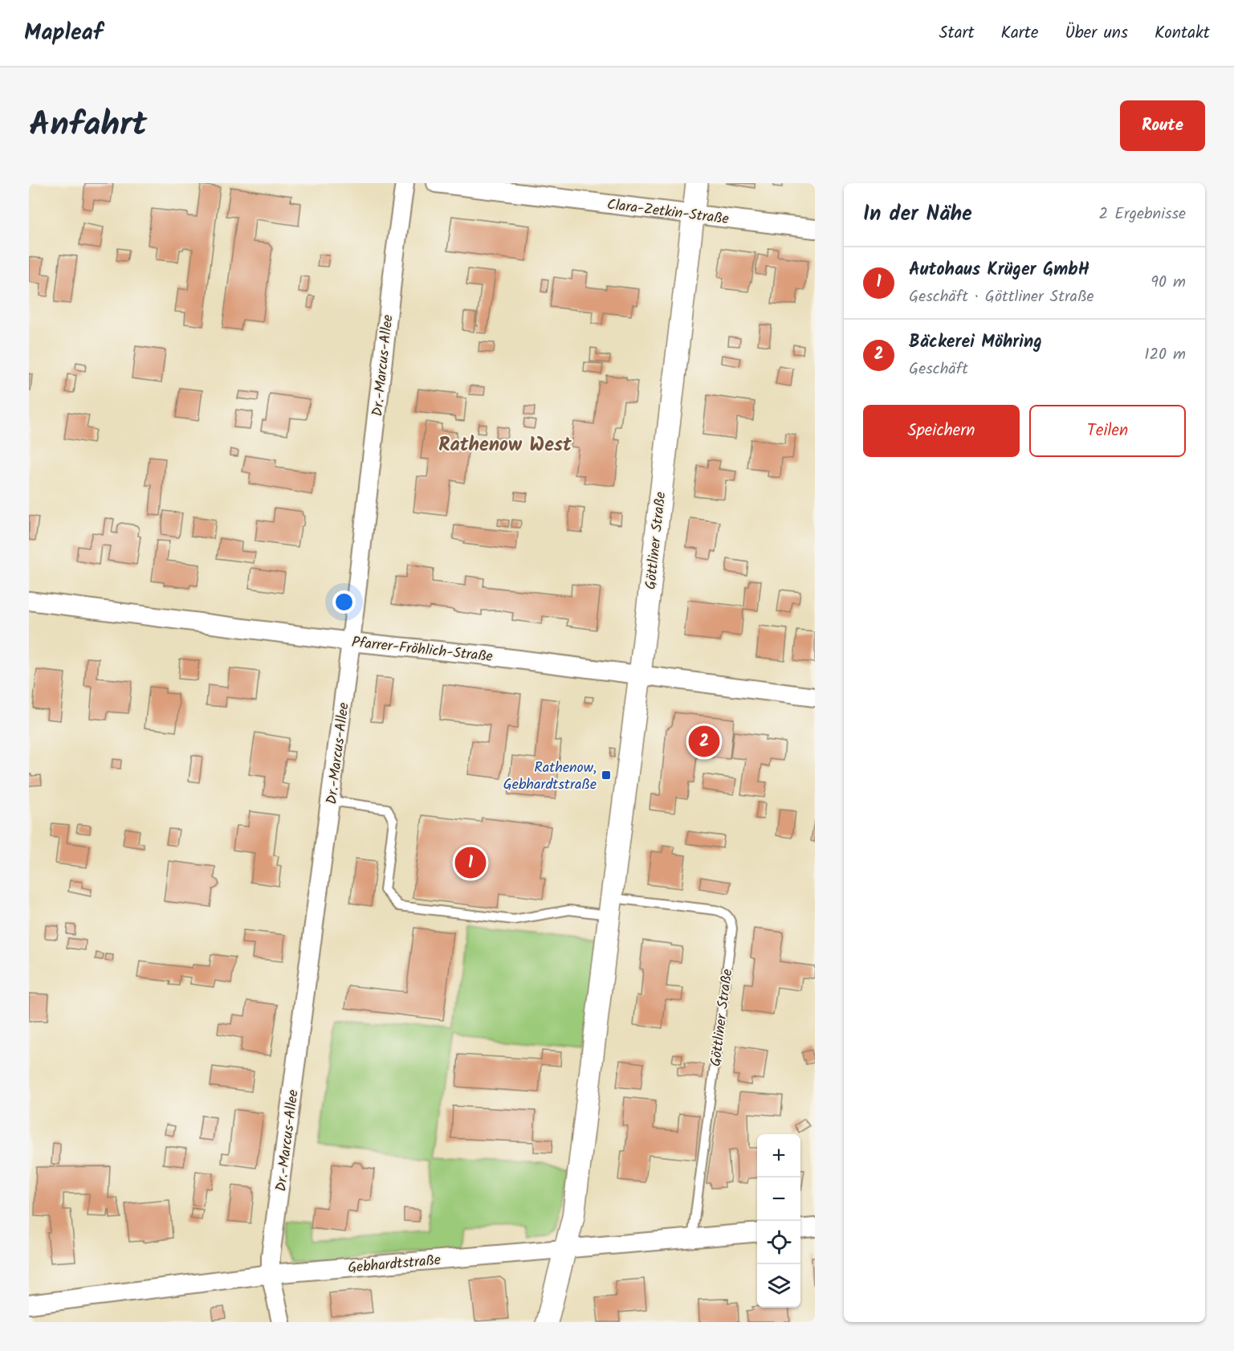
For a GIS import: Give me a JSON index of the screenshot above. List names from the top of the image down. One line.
{"streets":{"street":["Clara-Zetkin-Straße","Dr.-Marcus-Allee","Göttliner Straße","Pfarrer-Fröhlich-Straße","Gebhardtstraße"]},"crossings":[["Clara-Zetkin-Straße","Göttliner Straße"],["Dr.-Marcus-Allee","Pfarrer-Fröhlich-Straße"],["Dr.-Marcus-Allee","Gebhardtstraße"],["Göttliner Straße","Pfarrer-Fröhlich-Straße"],["Göttliner Straße","Gebhardtstraße"]],"districts":["Rathenow West"],"places":{"transit":["Rathenow, Gebhardtstraße"]},"page":{"header":"Mapleaf","nav":["Start","Karte","Über uns","Kontakt"],"title":"Anfahrt","buttons":["Route",["Speichern","Teilen"]],"heading":["In der Nähe","2 Ergebnisse"],"list":[{"mark":"1","name":"Autohaus Krüger GmbH","note":"Geschäft · Göttliner Straße","value":"90 m"},{"mark":"2","name":"Bäckerei Möhring","note":"Geschäft","value":"120 m"}],"pins":["2","1"],"map_buttons":["+","−"]}}
